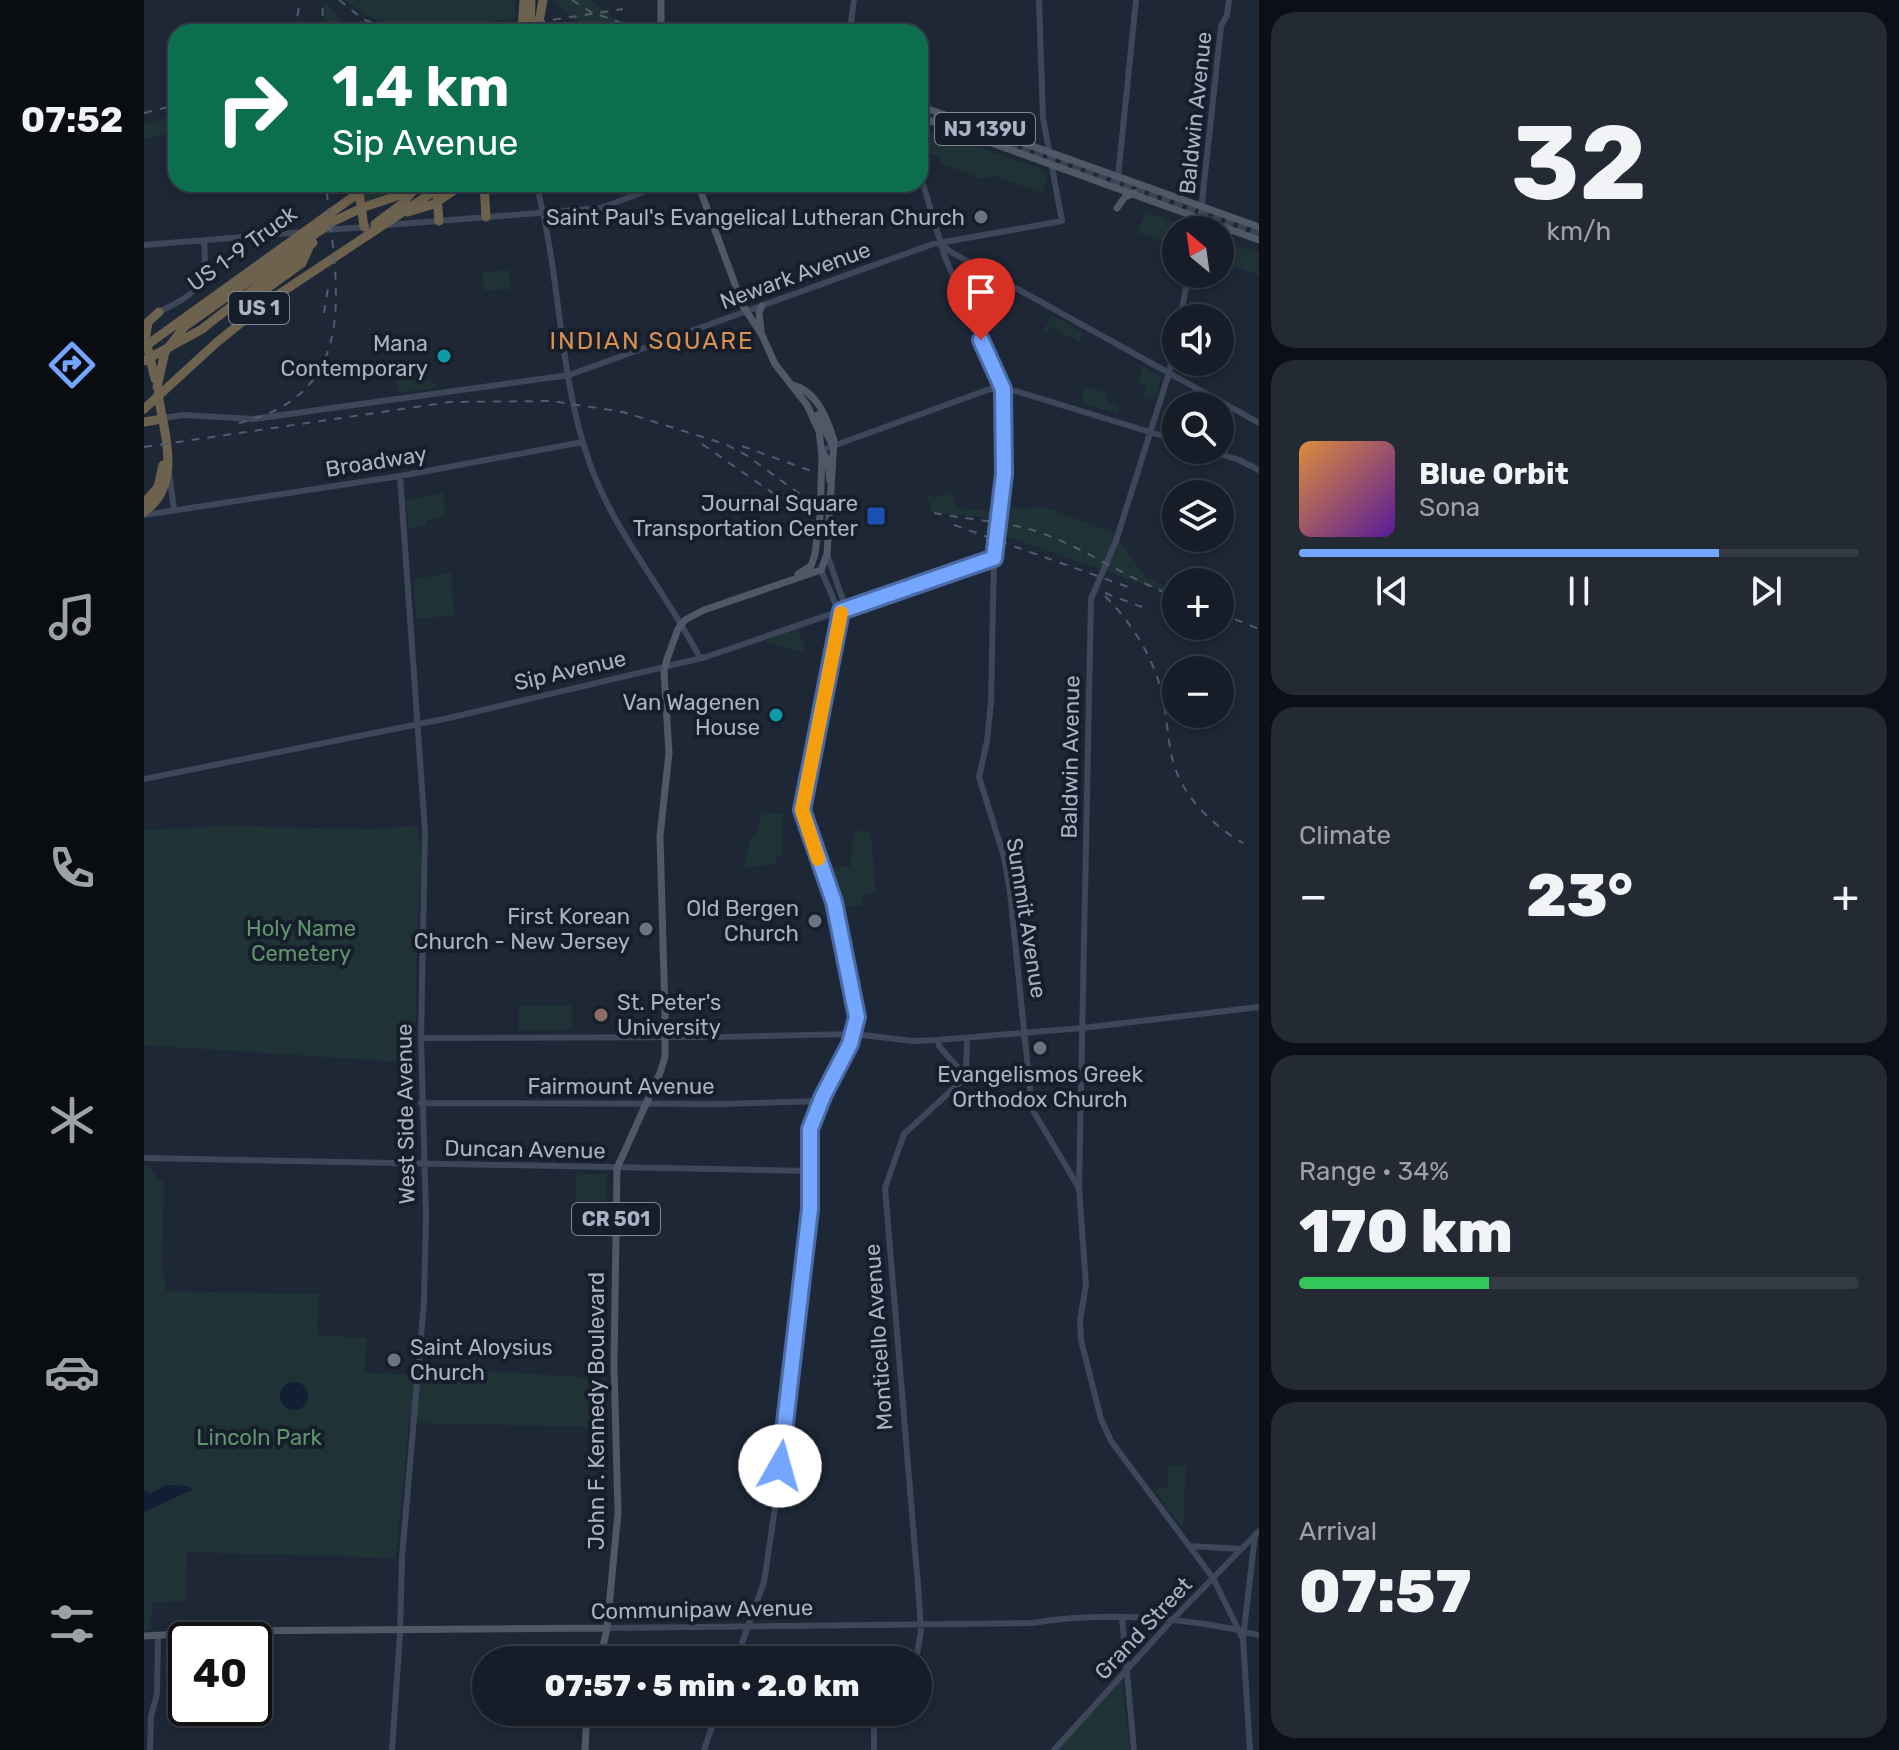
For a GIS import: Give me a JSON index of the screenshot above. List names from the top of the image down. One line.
{"streets":{"highway":["US 1-9 Truck","US 1"],"main road":["NJ 139U","CR 501","John F. Kennedy Boulevard","Communipaw Avenue"],"street":["Baldwin Avenue","Newark Avenue","Broadway","Sip Avenue","Summit Avenue","Fairmount Avenue","West Side Avenue","Duncan Avenue","Monticello Avenue","Grand Street"]},"crossings":[["Baldwin Avenue","NJ 139U"],["Baldwin Avenue","Summit Avenue"],["NJ 139U","Newark Avenue"],["Newark Avenue","Summit Avenue"],["Broadway","West Side Avenue"],["Sip Avenue","Summit Avenue"],["Sip Avenue","West Side Avenue"],["Sip Avenue","John F. Kennedy Boulevard"],["Summit Avenue","Communipaw Avenue"],["Summit Avenue","Grand Street"],["Fairmount Avenue","West Side Avenue"],["Fairmount Avenue","John F. Kennedy Boulevard"],["West Side Avenue","Duncan Avenue"],["West Side Avenue","Communipaw Avenue"],["Duncan Avenue","John F. Kennedy Boulevard"],["Monticello Avenue","Communipaw Avenue"],["John F. Kennedy Boulevard","Communipaw Avenue"],["Communipaw Avenue","Grand Street"]],"districts":["INDIAN SQUARE"],"parks":["Holy Name Cemetery","Lincoln Park"],"places":{"other":["Saint Paul's Evangelical Lutheran Church","Mana Contemporary","Van Wagenen House","Old Bergen Church","First Korean Church - New Jersey","St. Peter's University","Evangelismos Greek Orthodox Church","Saint Aloysius Church"],"transit":["Journal Square Transportation Center"]},"north":"top left","page":{"tabs":"07:52","tile":[["32","km/h"],"Climate",["Range · 34%","170 km"],["Arrival","07:57"]],"turn":["1.4 km","Sip Avenue"],"map_buttons":["+","−"],"song":["Blue Orbit","Sona"],"heat":["−","23°","+"],"limit":"40","trip":"07:57 · 5 min · 2.0 km"}}
